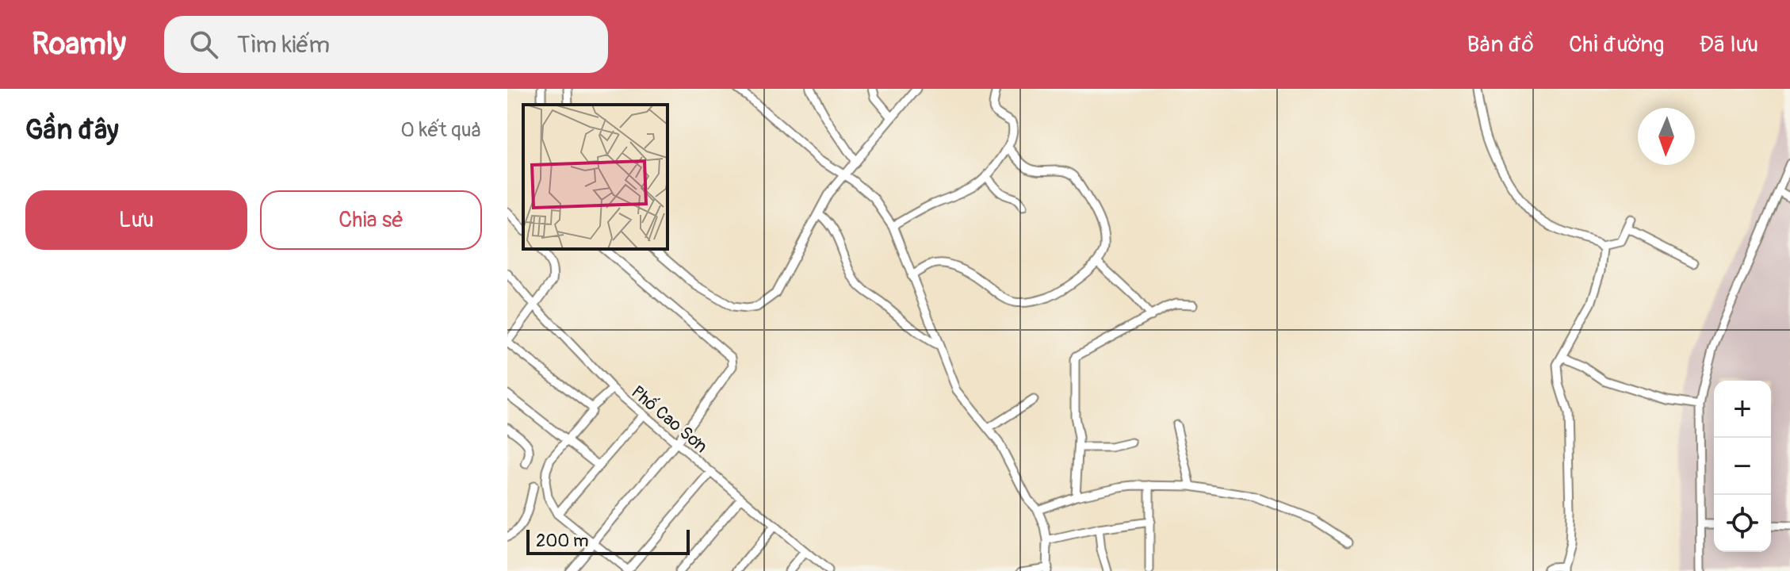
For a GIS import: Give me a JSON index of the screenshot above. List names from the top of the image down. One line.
{"streets":{"street":["Phố Cao Sơn"]},"scale_bar":"200 m","north":"bottom","page":{"header":"Roamly","search":"Tìm kiếm","nav":["Bản đồ","Chỉ đường","Đã lưu"],"heading":["Gần đây","0 kết quả"],"buttons":["Lưu","Chia sẻ"],"map_buttons":["+","−"],"scale":"200 m"}}
